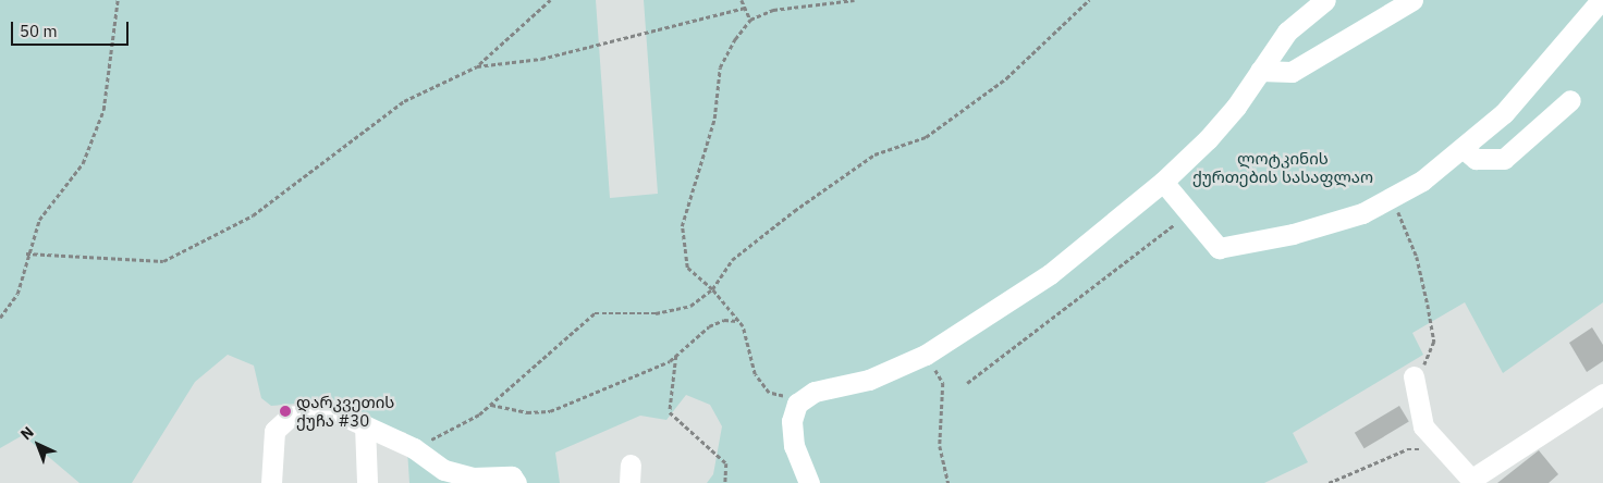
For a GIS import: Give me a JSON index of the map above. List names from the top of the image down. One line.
{"parks":["ლოტკინის ქურთების სასაფლაო"],"places":["დარკვეთის ქუჩა #30"],"scale_bar":"50 m","north":"top left"}
